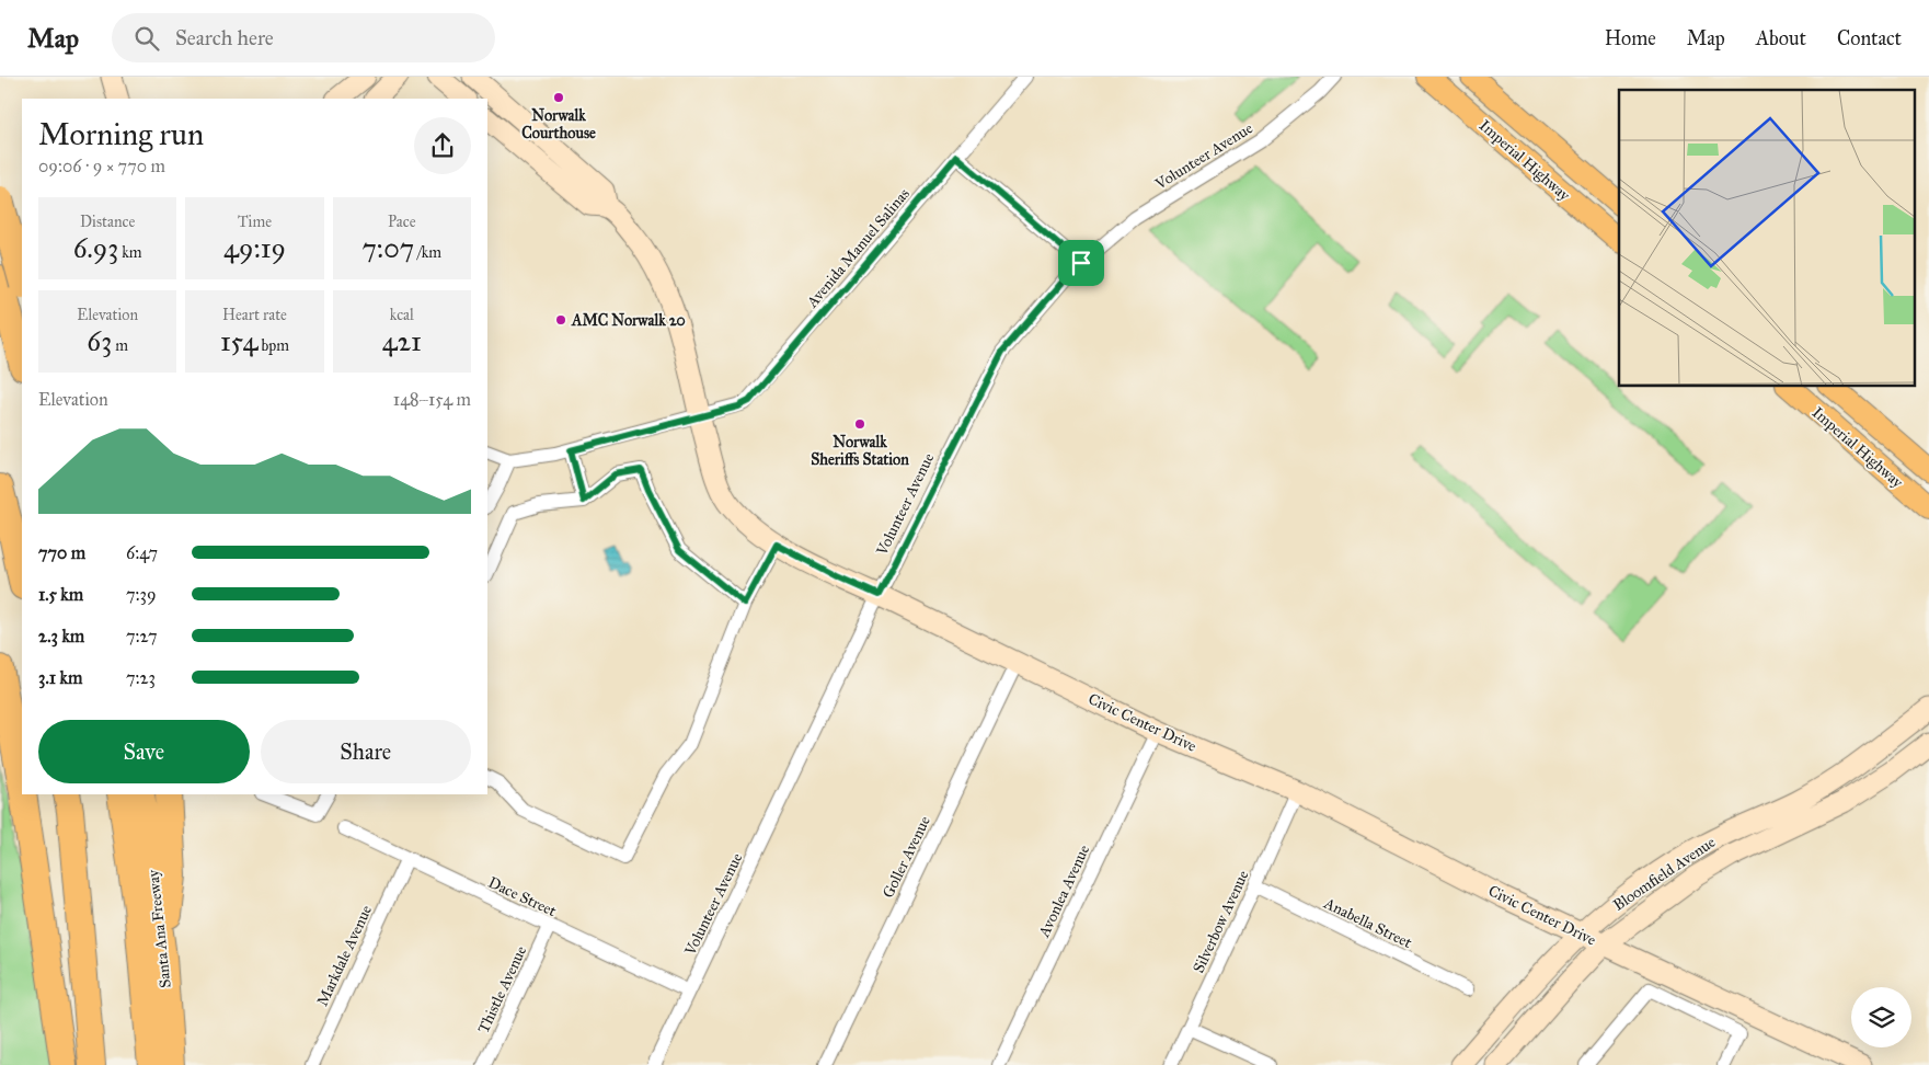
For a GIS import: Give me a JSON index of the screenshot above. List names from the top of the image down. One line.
{"streets":{"highway":["Santa Ana Freeway"],"main road":["Imperial Highway"],"street":["Volunteer Avenue","Avenida Manuel Salinas","Civic Center Drive","Goller Avenue","Bloomfield Avenue","Avonlea Avenue","Dace Street","Silverbow Avenue","Anabella Street","Markdale Avenue","Thistle Avenue"]},"crossings":[["Volunteer Avenue","Civic Center Drive"],["Volunteer Avenue","Dace Street"],["Avenida Manuel Salinas","Civic Center Drive"],["Civic Center Drive","Goller Avenue"],["Civic Center Drive","Bloomfield Avenue"],["Civic Center Drive","Avonlea Avenue"],["Civic Center Drive","Silverbow Avenue"],["Dace Street","Markdale Avenue"],["Dace Street","Thistle Avenue"],["Silverbow Avenue","Anabella Street"]],"places":["Norwalk Courthouse","AMC Norwalk 20","Norwalk Sheriffs Station"],"page":{"header":"Map","search":"Search here","nav":["Home","Map","About","Contact"],"heading":["Morning run","09:06 · 9 × 770 m"],"stats":[["Distance","6.93 km"],["Time","49:19"],["Pace","7:07 /km"],["Elevation","63 m"],["Heart rate","154 bpm"],["kcal","421"]],"chart":["Elevation","148–154 m"],"list":[{"name":"770 m","note":"6:47"},{"name":"1.5 km","note":"7:39"},{"name":"2.3 km","note":"7:27"},{"name":"3.1 km","note":"7:23"}],"buttons":["Save","Share"]}}
